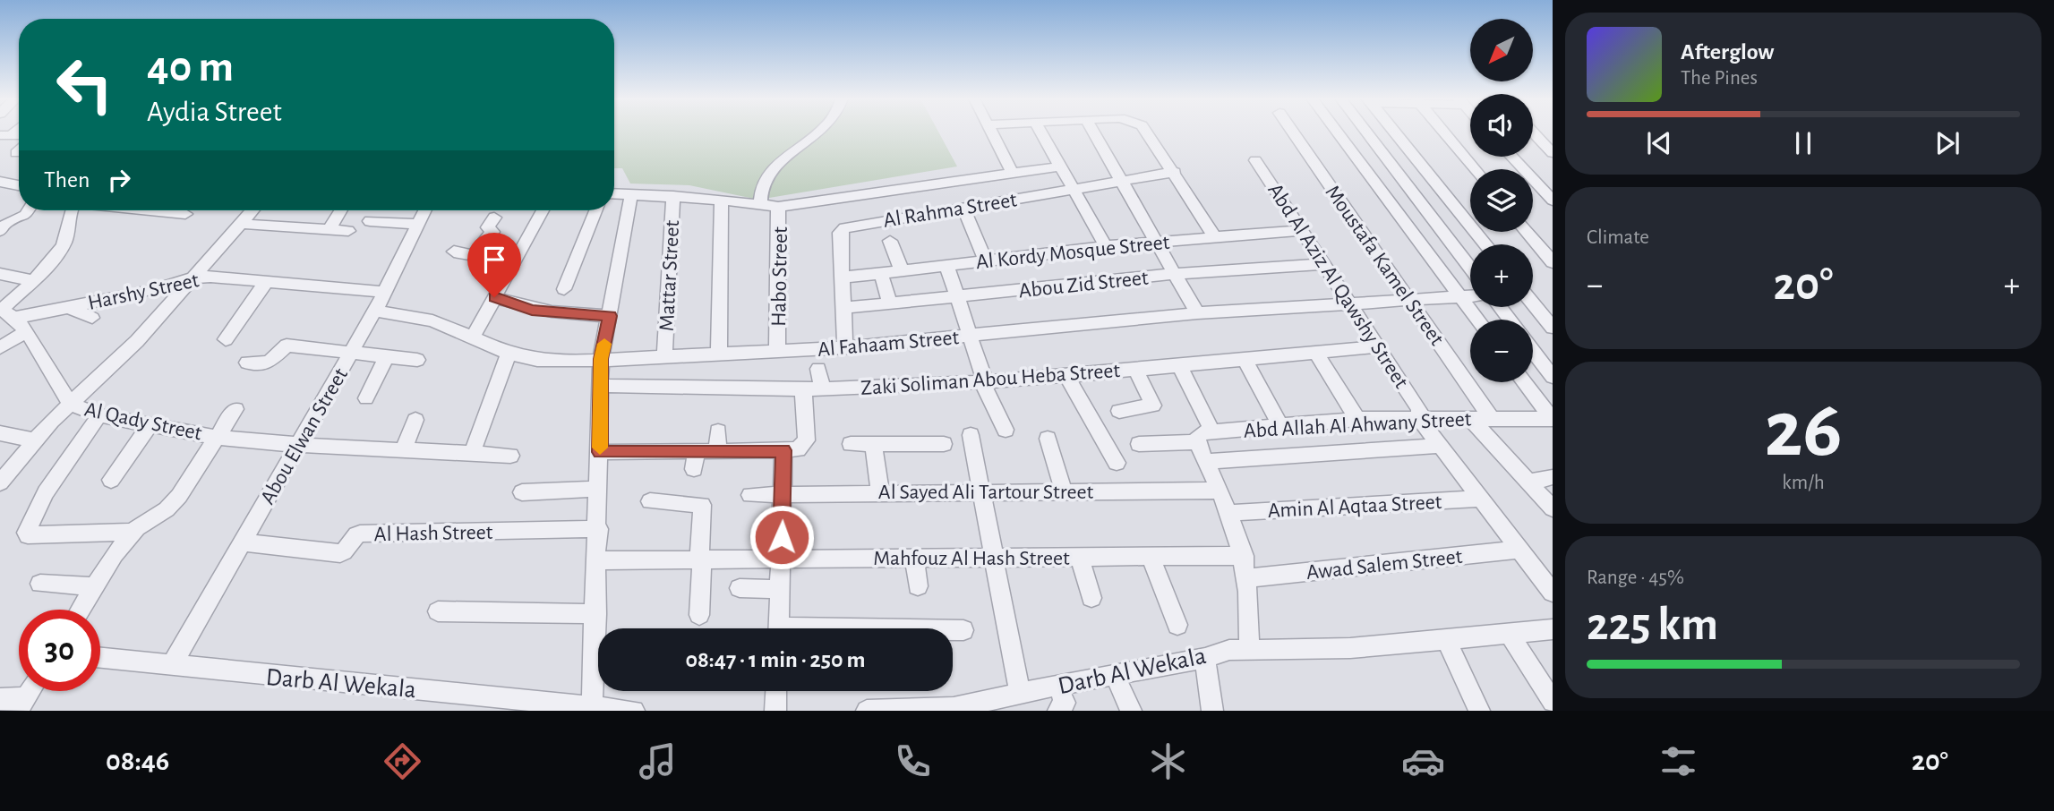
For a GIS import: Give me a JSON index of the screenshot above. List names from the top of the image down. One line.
{"streets":{"street":["Al Rahma Street","Al Kordy Mosque Street","Moustafa Kamel Street","Mattar Street","Habo Street","Abou Zid Street","Abd Al Aziz Al Qawshy Street","Harshy Street","Al Fahaam Street","Zaki Soliman Abou Heba Street","Al Qady Street","Abd Allah Al Ahwany Street","Abou Elwan Street","Al Sayed Ali Tartour Street","Amin Al Aqtaa Street","Al Hash Street","Mahfouz Al Hash Street","Awad Salem Street","Darb Al Wekala"]},"crossings":[["Al Rahma Street","Al Kordy Mosque Street"],["Al Rahma Street","Abou Zid Street"],["Al Rahma Street","Al Fahaam Street"],["Al Kordy Mosque Street","Abd Al Aziz Al Qawshy Street"],["Moustafa Kamel Street","Al Fahaam Street"],["Moustafa Kamel Street","Abd Allah Al Ahwany Street"],["Mattar Street","Al Fahaam Street"],["Habo Street","Al Fahaam Street"],["Abou Zid Street","Abd Al Aziz Al Qawshy Street"],["Abd Al Aziz Al Qawshy Street","Al Fahaam Street"],["Abd Al Aziz Al Qawshy Street","Zaki Soliman Abou Heba Street"],["Abd Al Aziz Al Qawshy Street","Abd Allah Al Ahwany Street"],["Abd Al Aziz Al Qawshy Street","Amin Al Aqtaa Street"],["Abd Al Aziz Al Qawshy Street","Awad Salem Street"],["Harshy Street","Al Qady Street"],["Harshy Street","Abou Elwan Street"],["Al Fahaam Street","Abou Elwan Street"],["Al Qady Street","Abou Elwan Street"],["Abou Elwan Street","Al Hash Street"],["Abou Elwan Street","Darb Al Wekala"]],"north":"bottom left","page":{"map_buttons":["+","−"],"turn":["40 m","Aydia Street"],"song":["Afterglow","The Pines"],"then":"Then","tile":["Climate",["26","km/h"],["Range · 45%","225 km"]],"heat":["−","20°","+"],"limit":"30","trip":"08:47 · 1 min · 250 m","tabs":["08:46","20°"]}}
